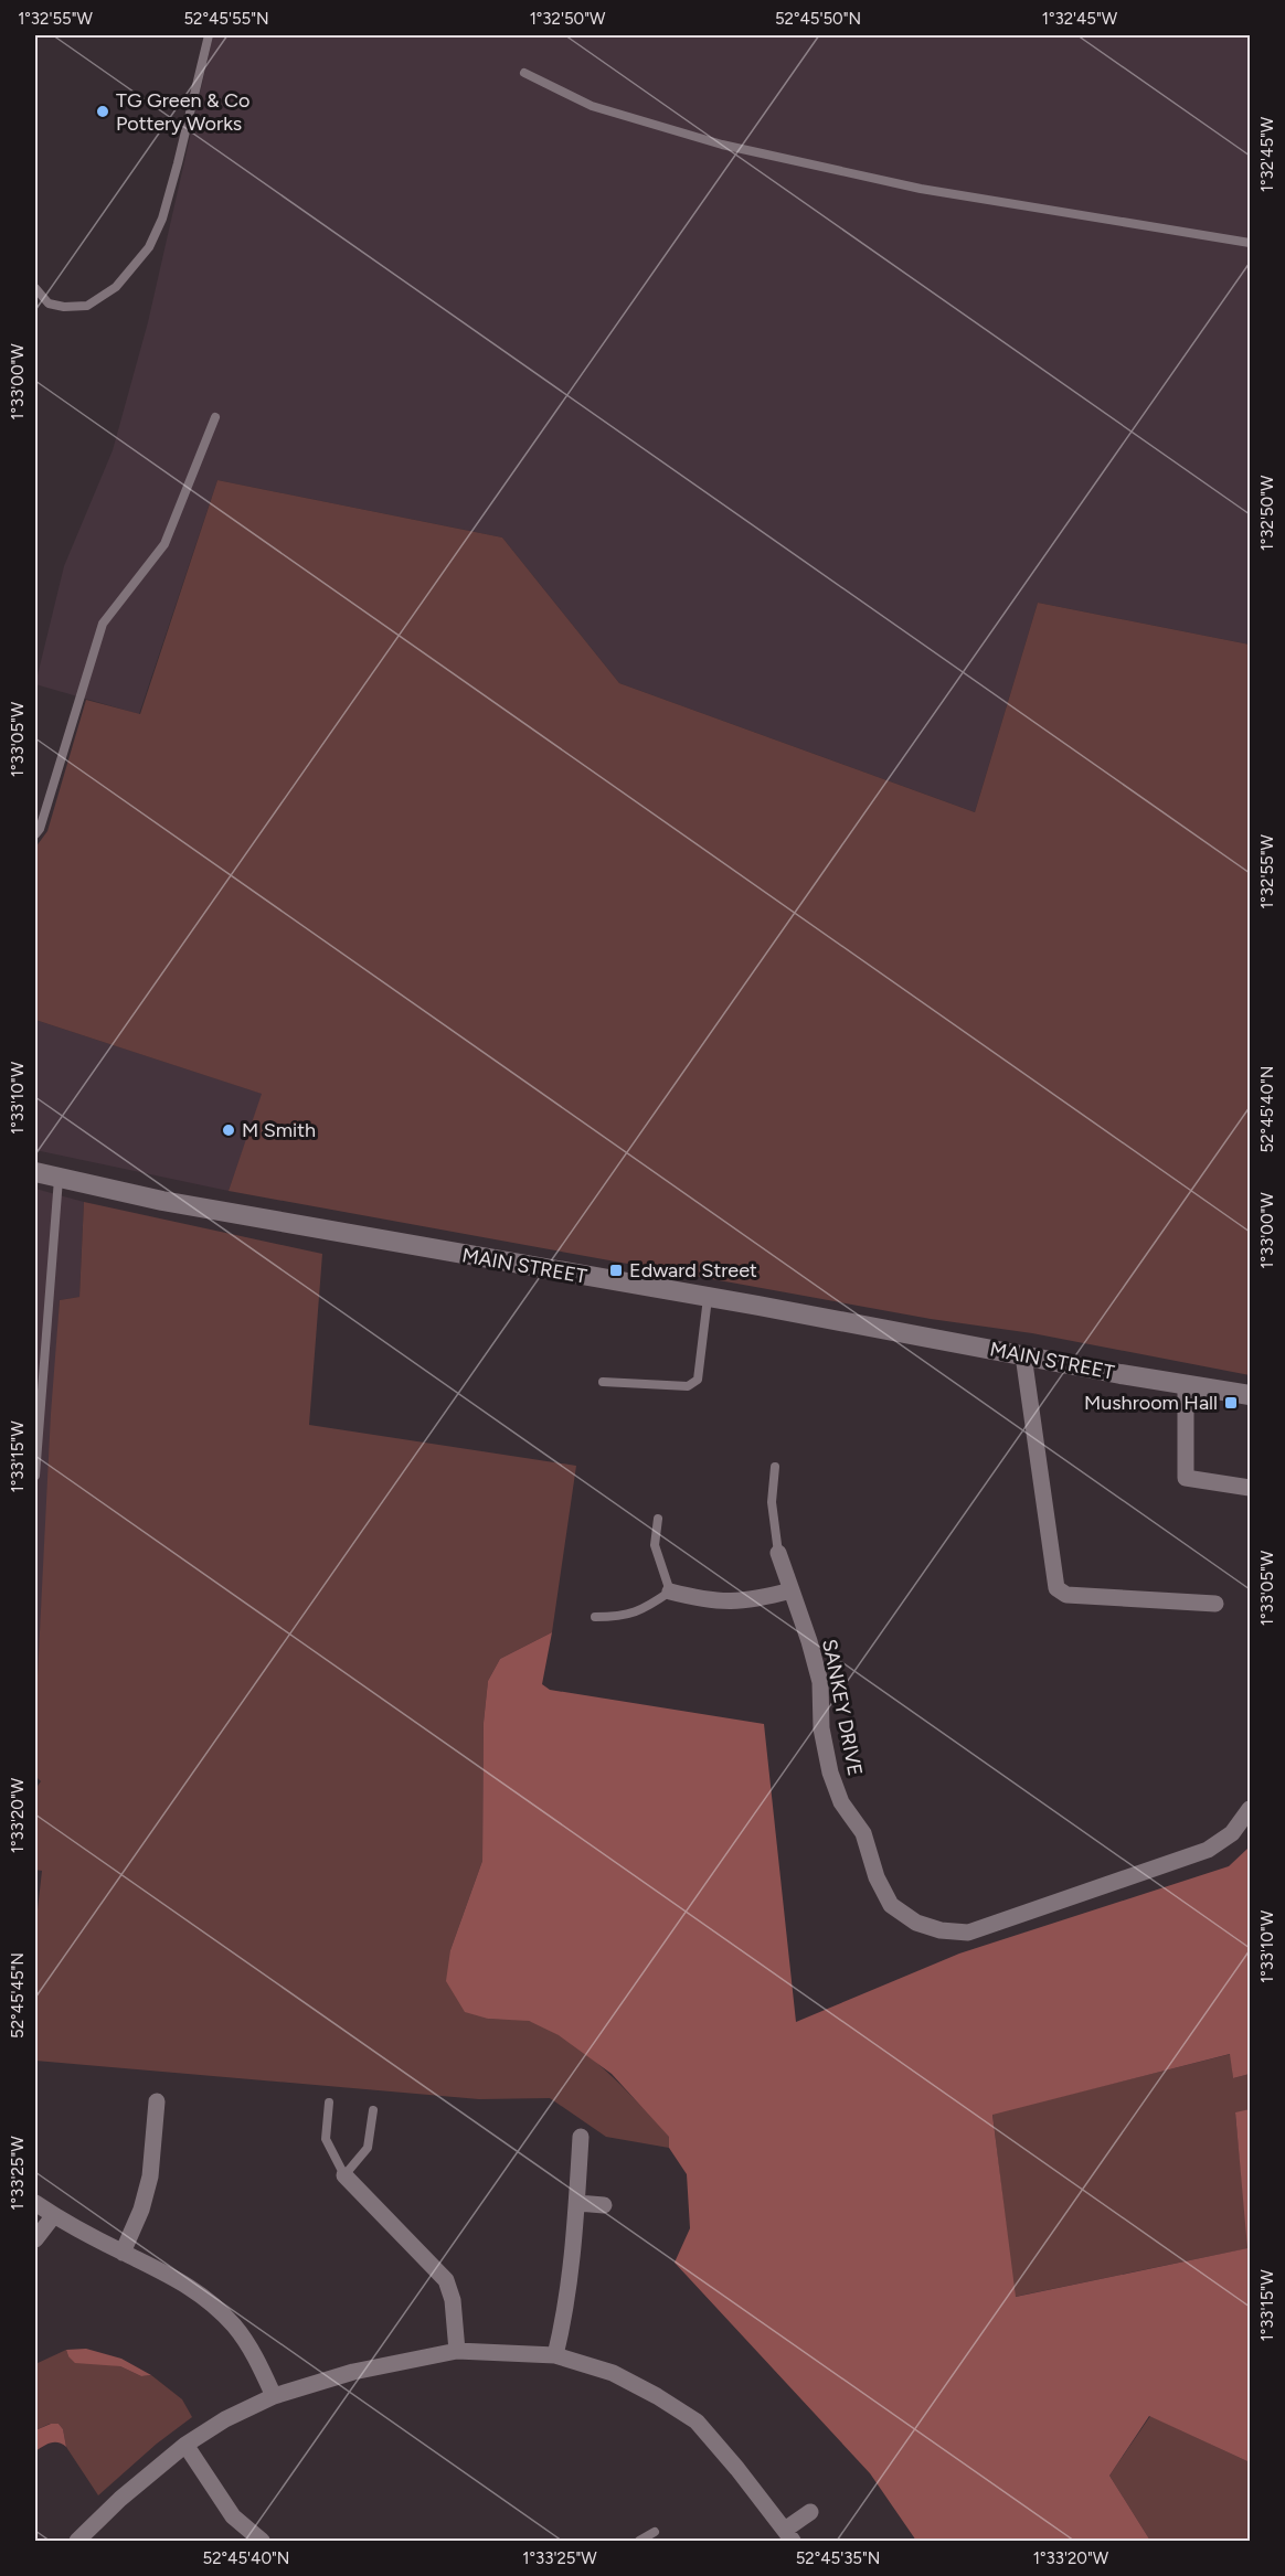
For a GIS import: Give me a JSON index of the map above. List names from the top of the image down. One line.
{"streets":{"street":["MAIN STREET","SANKEY DRIVE"]},"places":{"other":["TG Green & Co Pottery Works","M Smith"],"transit":["Edward Street","Mushroom Hall"]},"coordinates":["1°32'55\"W","52°45'55\"N","1°32'50\"W","52°45'50\"N","1°32'45\"W","1°33'00\"W","1°33'05\"W","1°33'10\"W","52°45'40\"N","1°33'15\"W","1°33'20\"W","52°45'45\"N","1°33'25\"W","52°45'35\"N"]}
